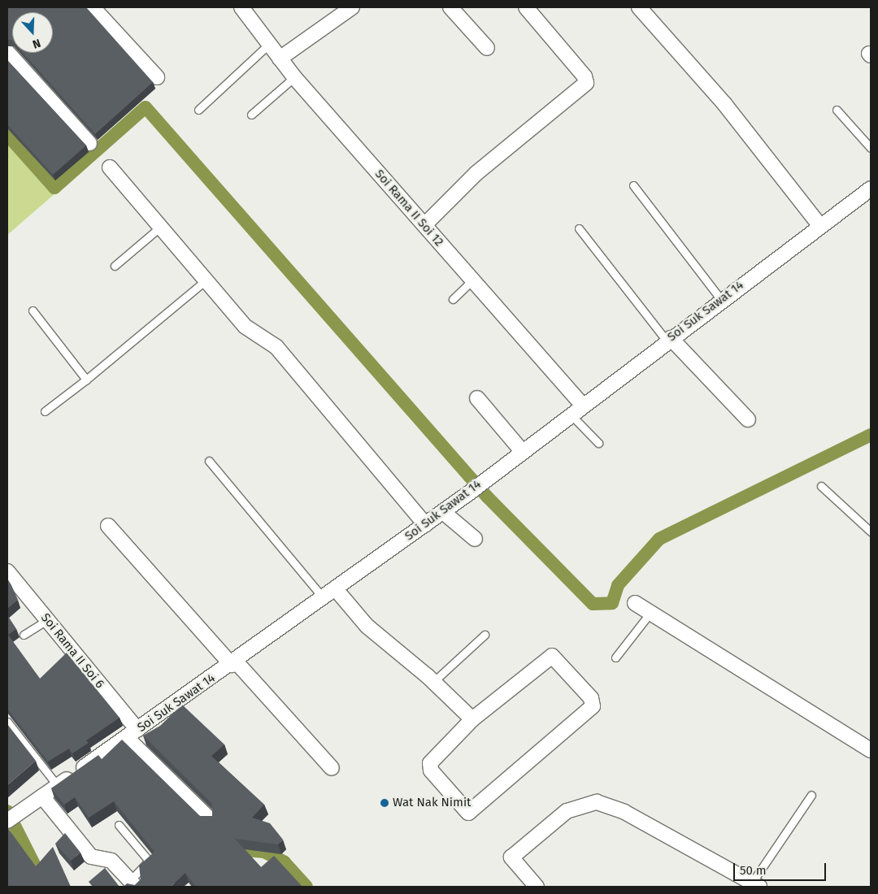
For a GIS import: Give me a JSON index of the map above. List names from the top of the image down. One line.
{"streets":{"street":["Soi Rama II Soi 12","Soi Suk Sawat 14","Soi Rama II Soi 6"]},"crossings":[["Soi Rama II Soi 12","Soi Suk Sawat 14"],["Soi Suk Sawat 14","Soi Rama II Soi 6"]],"places":["Wat Nak Nimit"],"scale_bar":"50 m","north":"bottom"}
